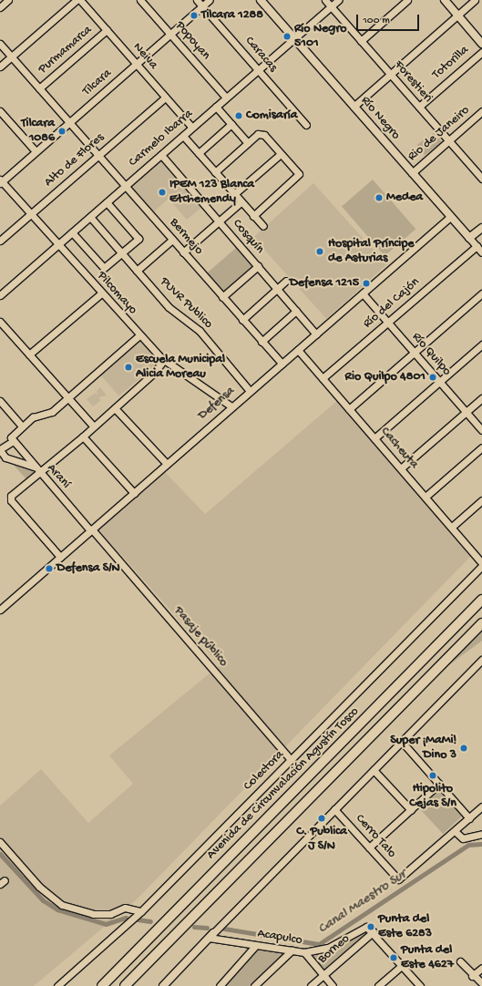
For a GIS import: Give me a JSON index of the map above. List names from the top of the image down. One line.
{"streets":{"highway":["Avenida de Circunvalación Agustín Tosco"],"main road":["Río Negro"],"street":["Popoyan","Purmamarca","Caracas","Neiva","Totorilla","Forestieri","Tilcara","Rio de Janeiro","Carmelo Ibarra","Alto de Flores","Bermejo","Cosquín","Pilcomayo","PUVR Publico","Río del Cajón","Río Quilpo","Defensa","Cacheuta","Araní","Pasaje público","Colectora","Cerro Talo","Acapulco","Borneo"]},"crossings":[["Popoyan","Tilcara"],["Popoyan","Carmelo Ibarra"],["Purmamarca","Neiva"],["Purmamarca","Bermejo"],["Caracas","Tilcara"],["Caracas","Carmelo Ibarra"],["Neiva","Tilcara"],["Neiva","Carmelo Ibarra"],["Neiva","Alto de Flores"],["Totorilla","Forestieri"],["Forestieri","Rio de Janeiro"],["Forestieri","Carmelo Ibarra"],["Tilcara","Bermejo"],["Tilcara","Pilcomayo"],["Río Negro","Rio de Janeiro"],["Río Negro","Carmelo Ibarra"],["Río Negro","Río del Cajón"],["Río Negro","Defensa"],["Carmelo Ibarra","Bermejo"],["Carmelo Ibarra","Cosquín"],["Carmelo Ibarra","Pilcomayo"],["Carmelo Ibarra","PUVR Publico"],["Alto de Flores","Bermejo"],["Alto de Flores","Pilcomayo"],["Bermejo","Defensa"],["Cosquín","Defensa"],["Pilcomayo","Defensa"],["PUVR Publico","Defensa"],["Río del Cajón","Río Quilpo"],["Río del Cajón","Cacheuta"],["Río Quilpo","Defensa"],["Defensa","Cacheuta"],["Defensa","Araní"],["Defensa","Pasaje público"],["Araní","Pasaje público"],["Pasaje público","Colectora"],["Acapulco","Borneo"]],"water":["Canal Maestro Sur"],"places":["Tilcara 1288","Río Negro 5101","Comisaría","Tilcara 1086","IPEM 123 Blanca Etchemendy","Medea","Hospital Príncipe de Asturias","Defensa 1215","Escuela Municipal Alicia Moreau","Rio Quilpo 4801","Defensa S/N","Super ¡MaMi! Dino 3","Hipolito Cejas S/n","C. Publica J S/N","Punta del Este 6283","Punta del Este 4627"],"scale_bar":"100 m"}
